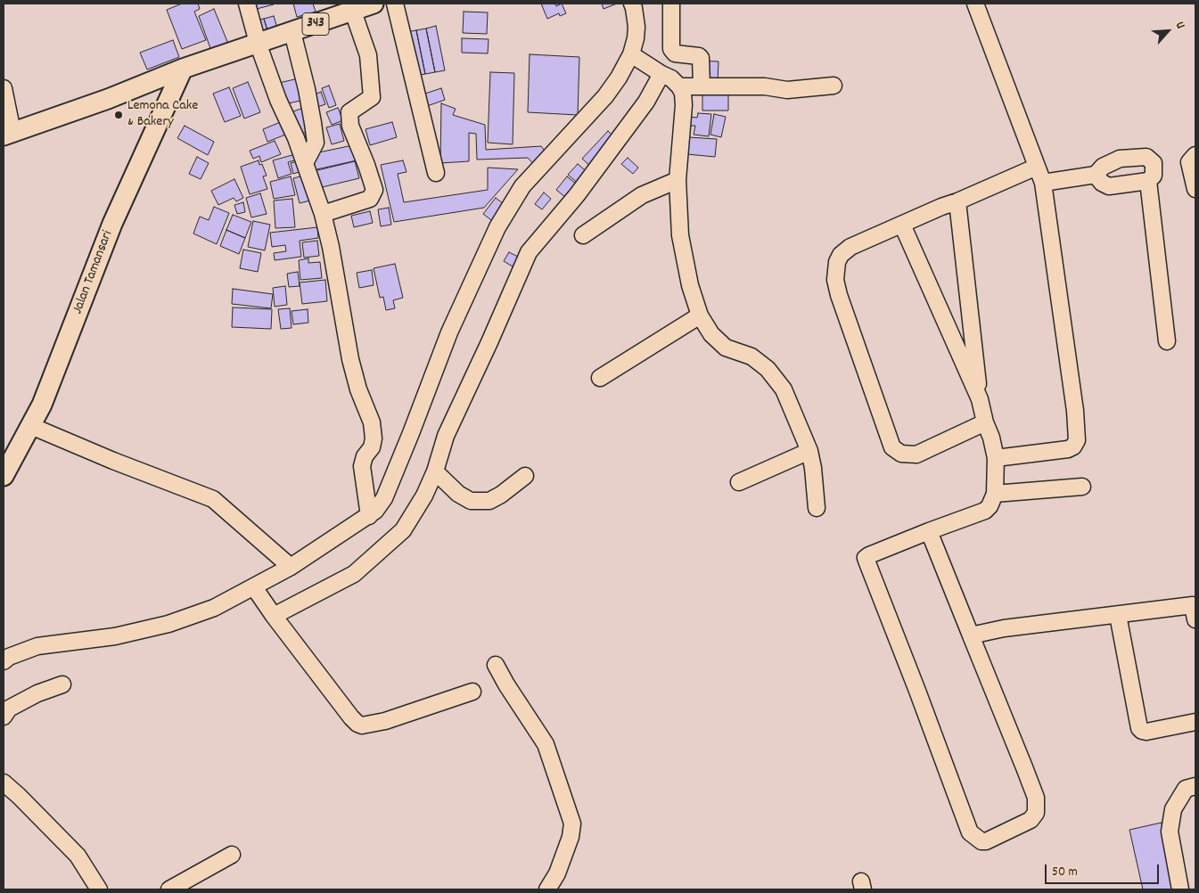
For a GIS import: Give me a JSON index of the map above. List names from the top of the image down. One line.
{"streets":{"main road":["343","Jalan Tamansari"]},"crossings":[["343","Jalan Tamansari"]],"places":["Lemona Cake & Bakery"],"scale_bar":"50 m","north":"top right"}
